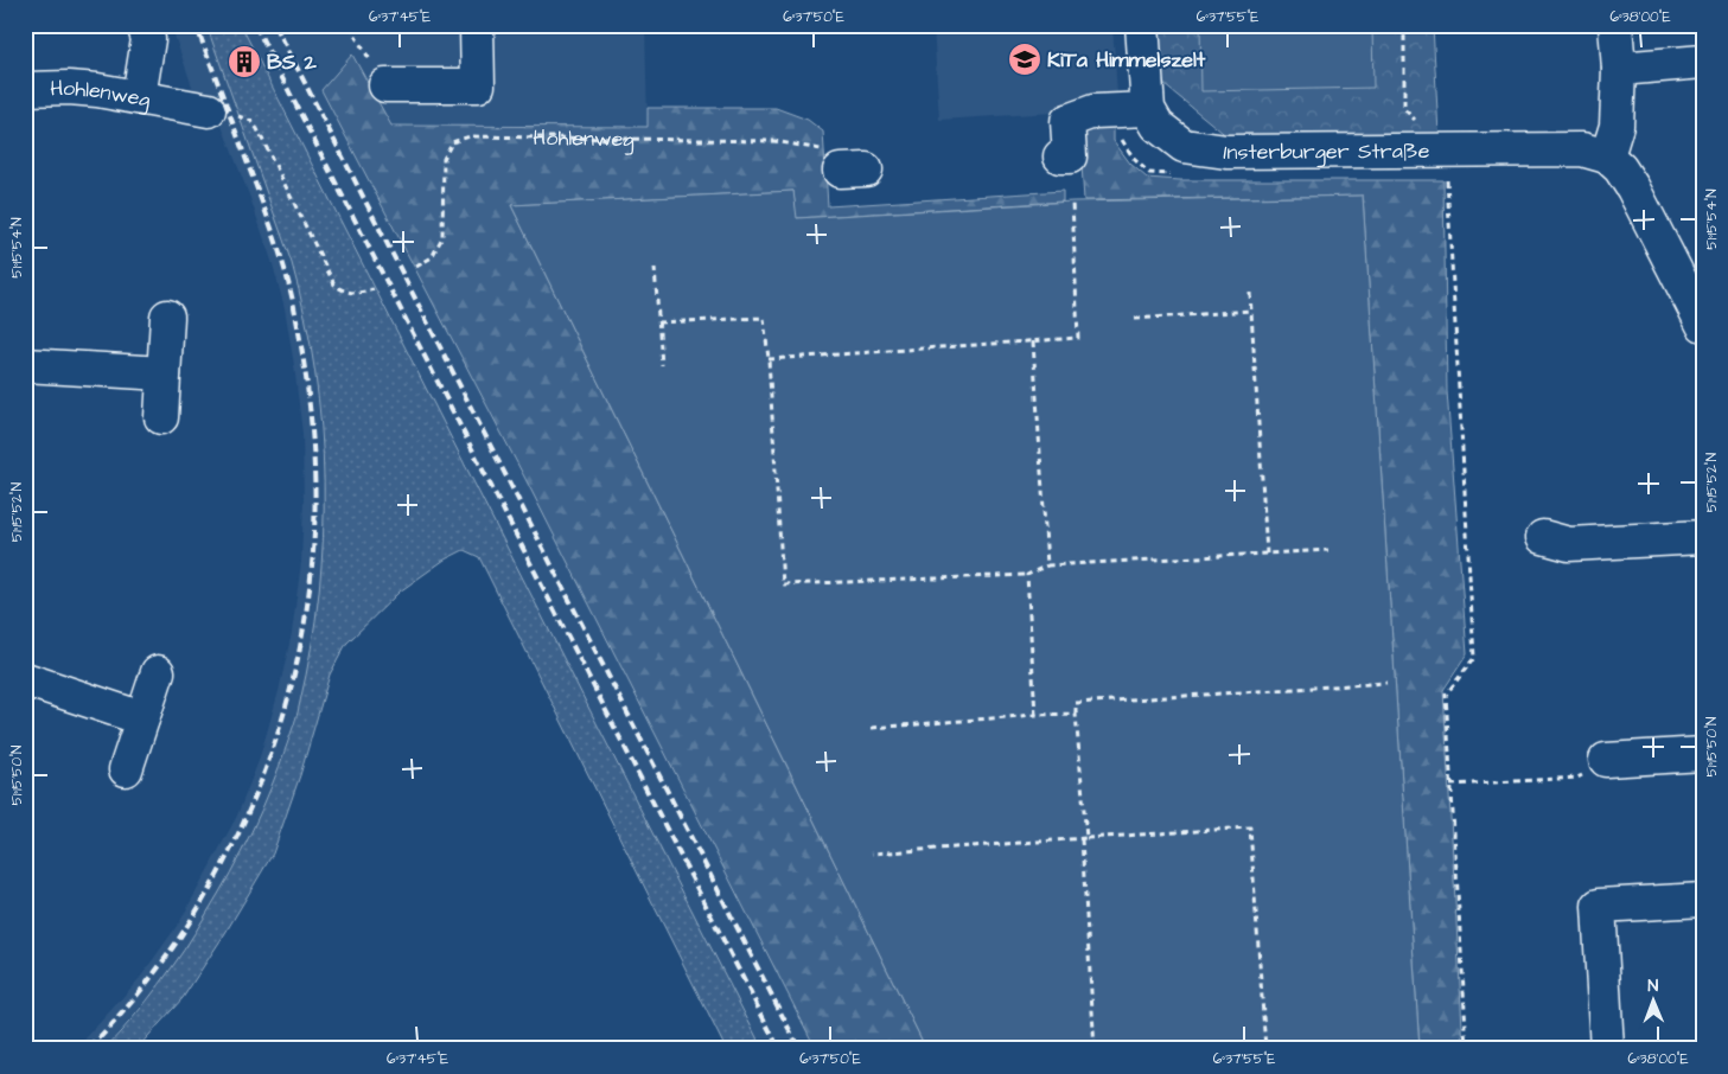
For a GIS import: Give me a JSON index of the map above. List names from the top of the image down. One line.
{"streets":{"street":["Hohlenweg","Insterburger Straße"]},"places":{"school or university":["KiTa Himmelszelt"],"building":["BS 2"]},"north":"top","coordinates":["6°37'45\"E","6°37'50\"E","6°37'55\"E","6°38'00\"E","51°15'54\"N","51°15'52\"N","51°15'50\"N"]}
